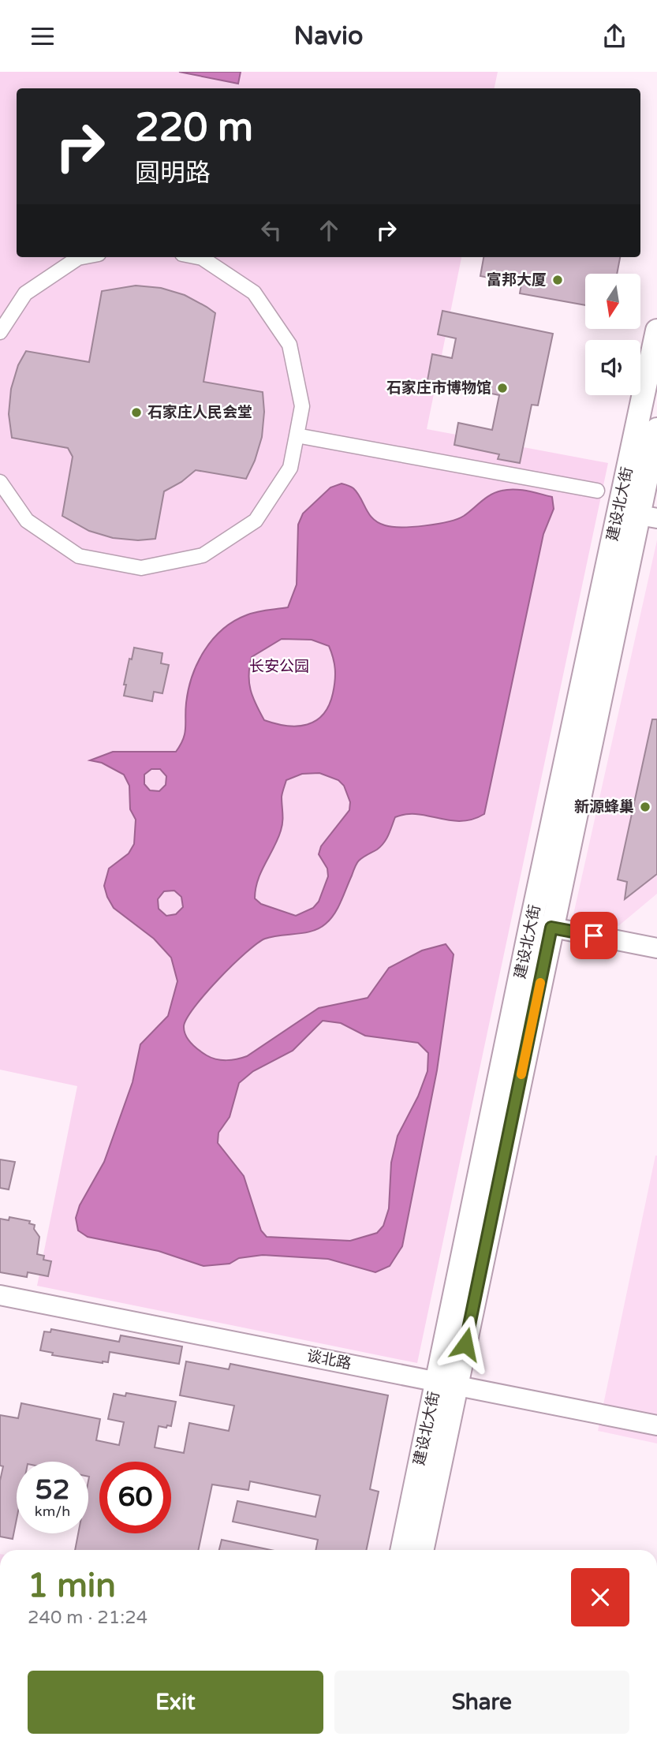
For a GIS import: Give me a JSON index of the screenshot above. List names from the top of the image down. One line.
{"streets":{"main road":["建设北大街"],"street":["谈北路"]},"crossings":[["建设北大街","谈北路"]],"parks":["长安公园"],"places":["富邦大厦","石家庄市博物馆","石家庄人民会堂","新源蜂巢"],"north":"bottom","page":{"header":"Navio","turn":["220 m","圆明路"],"speed":"52 km/h","limit":"60","heading":["1 min","240 m · 21:24"],"buttons":["Exit","Share"]}}
